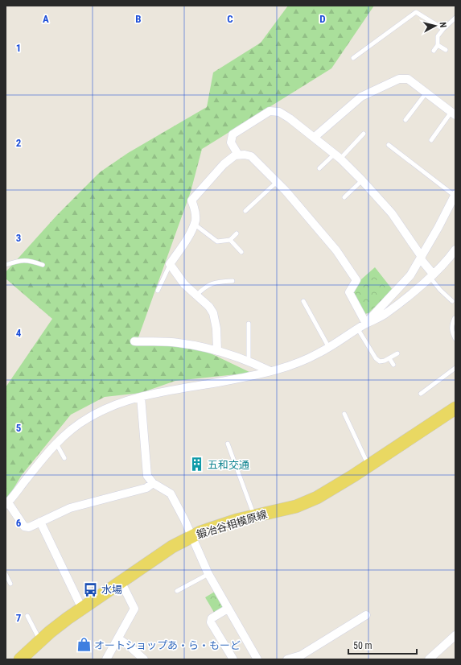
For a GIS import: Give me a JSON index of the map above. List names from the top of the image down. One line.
{"streets":{"main road":["鍛冶谷相模原線"]},"places":{"building":["五和交通"],"bus stop":["水場"],"shop":["オートショップあ・ら・もーど"]},"scale_bar":"50 m","north":"right","grid":{"columns":["A","B","C","D"],"rows":["1","2","3","4","5","6","7"]}}
